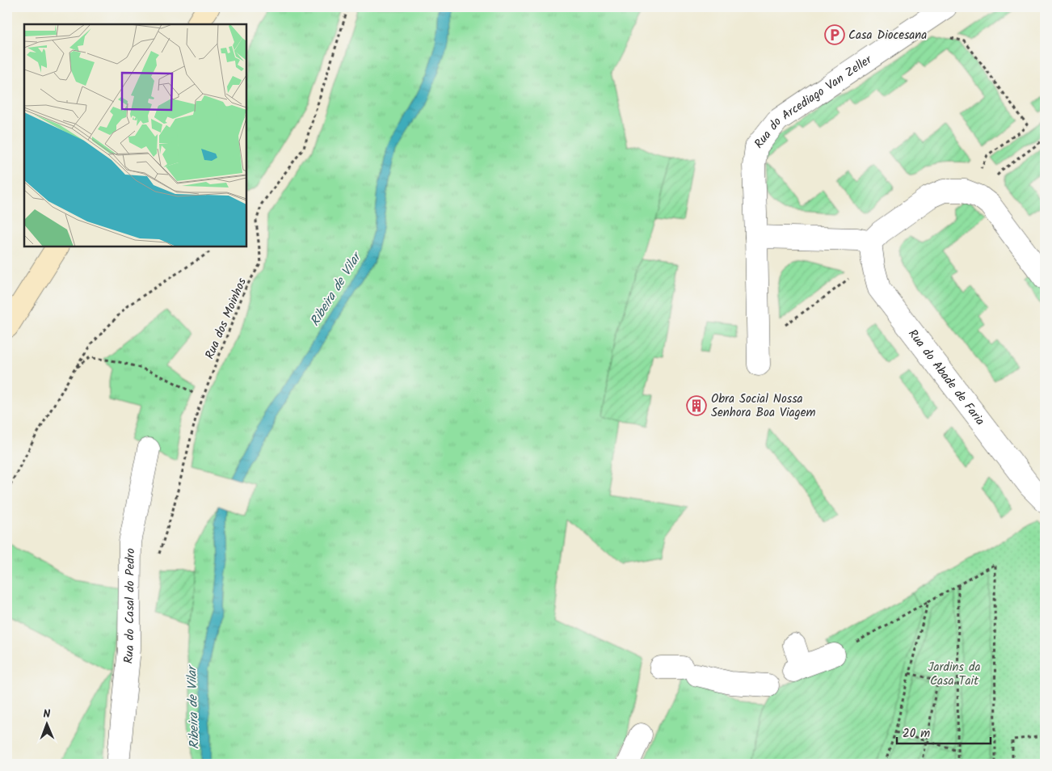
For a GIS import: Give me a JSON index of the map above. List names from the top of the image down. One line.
{"streets":{"street":["Rua do Arcediago Van Zeller","Rua do Abade de Faria","Rua do Casal do Pedro"],"path":["Rua dos Moinhos"]},"water":["Ribeira de Vilar"],"parks":["Jardins da Casa Tait"],"places":{"parking":["Casa Diocesana"],"building":["Obra Social Nossa Senhora Boa Viagem"]},"scale_bar":"20 m","north":"top"}
